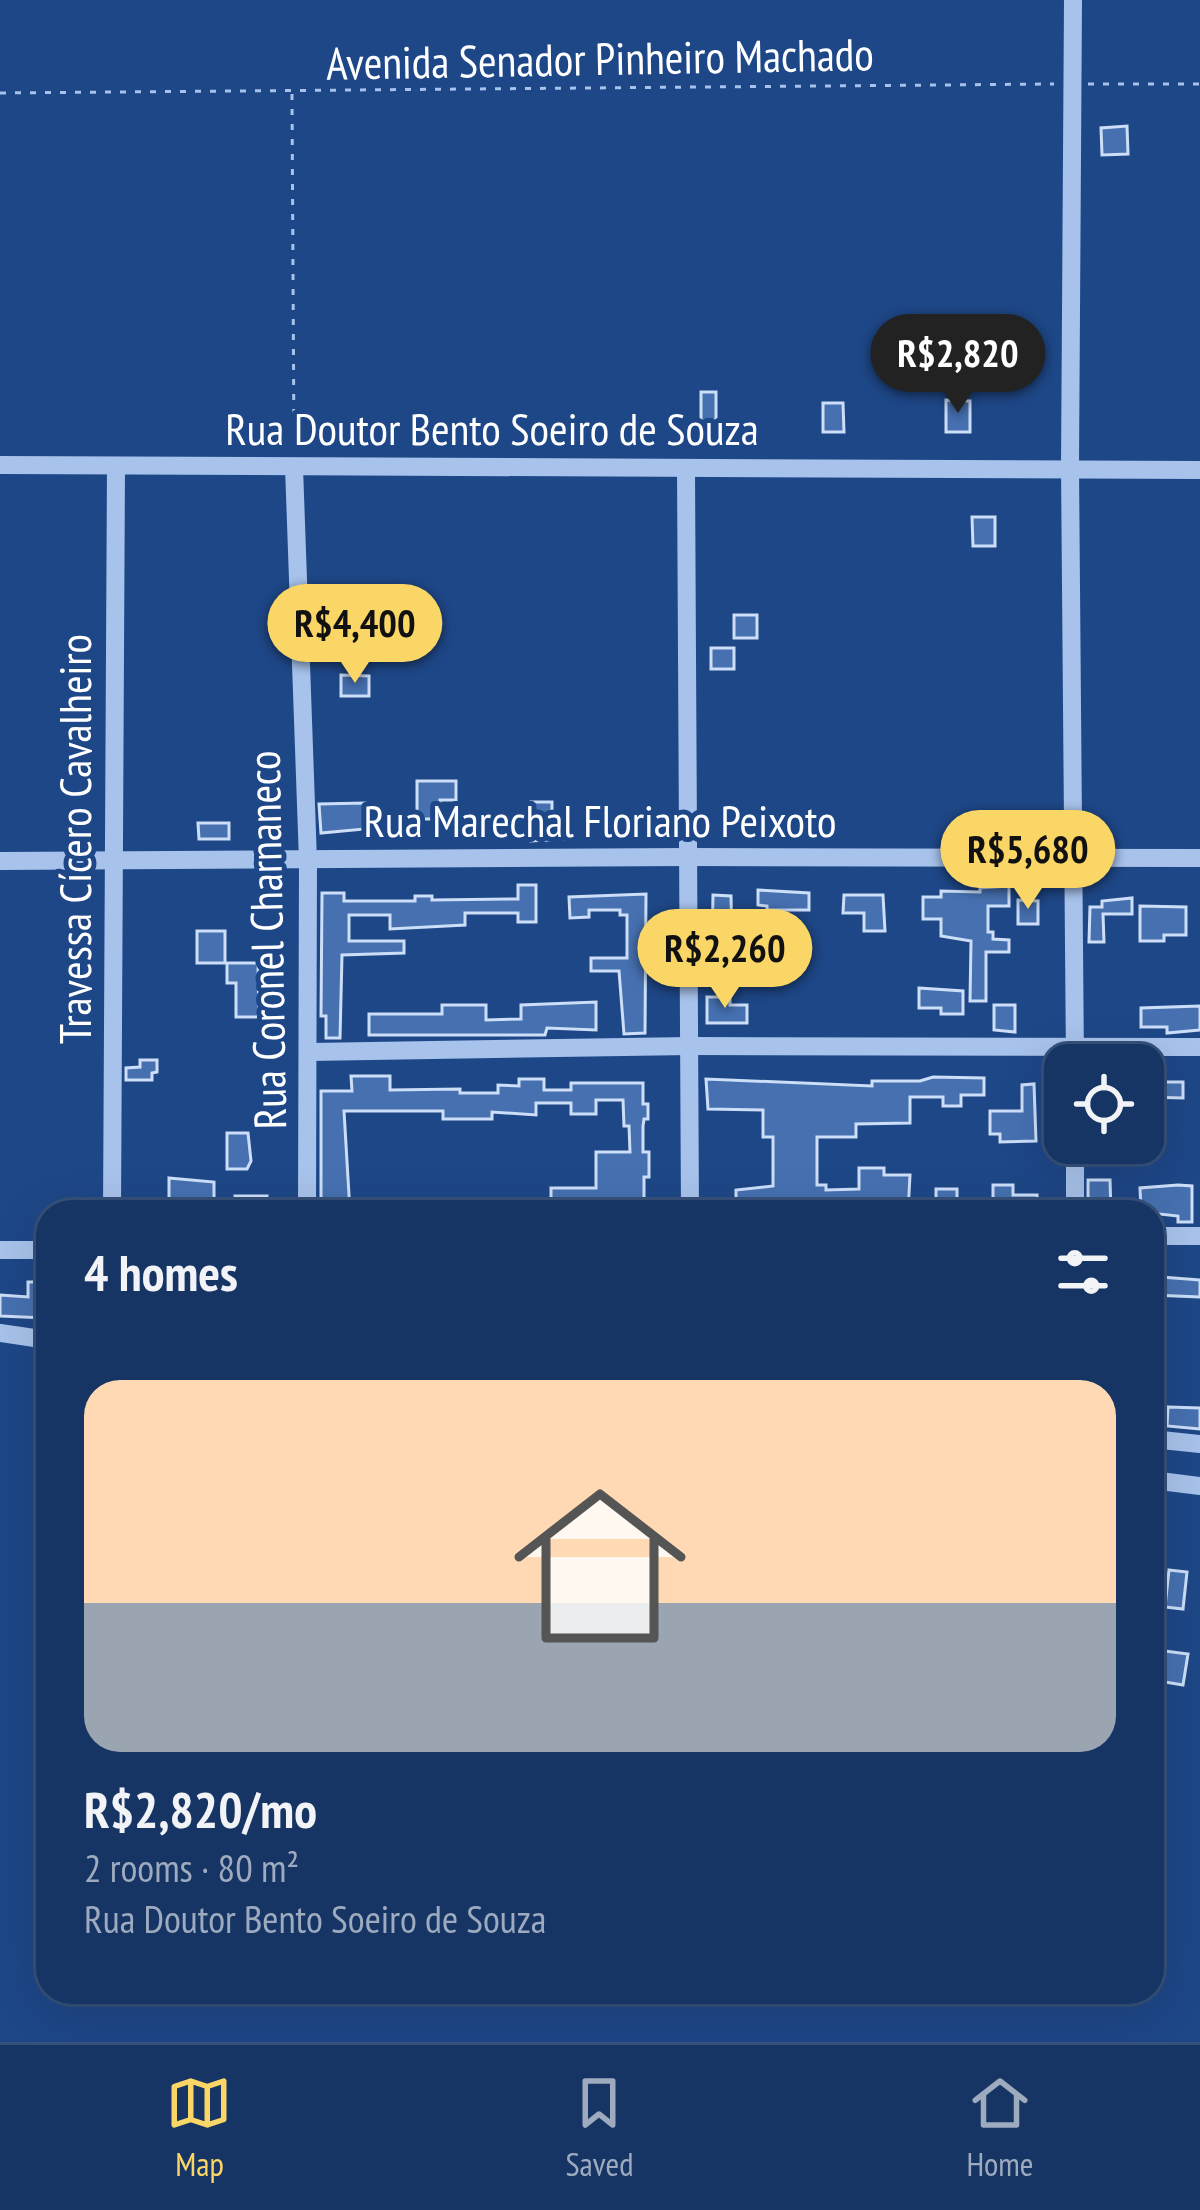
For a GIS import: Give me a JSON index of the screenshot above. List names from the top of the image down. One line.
{"streets":{"street":["Rua Doutor Bento Soeiro de Souza","Rua Marechal Floriano Peixoto","Travessa Cícero Cavalheiro","Rua Coronel Charnaneco"],"path":["Avenida Senador Pinheiro Machado"]},"crossings":[["Rua Doutor Bento Soeiro de Souza","Travessa Cícero Cavalheiro"],["Rua Doutor Bento Soeiro de Souza","Rua Coronel Charnaneco"],["Rua Marechal Floriano Peixoto","Travessa Cícero Cavalheiro"],["Rua Marechal Floriano Peixoto","Rua Coronel Charnaneco"]],"page":{"price":["R$2,820","R$4,400","R$5,680","R$2,260"],"heading":"4 homes","list":[{"name":"R$2,820/mo","note":"2 rooms · 80 m² · Rua Doutor Bento Soeiro de Souza"}],"tabs":["Map","Saved","Home"]}}
